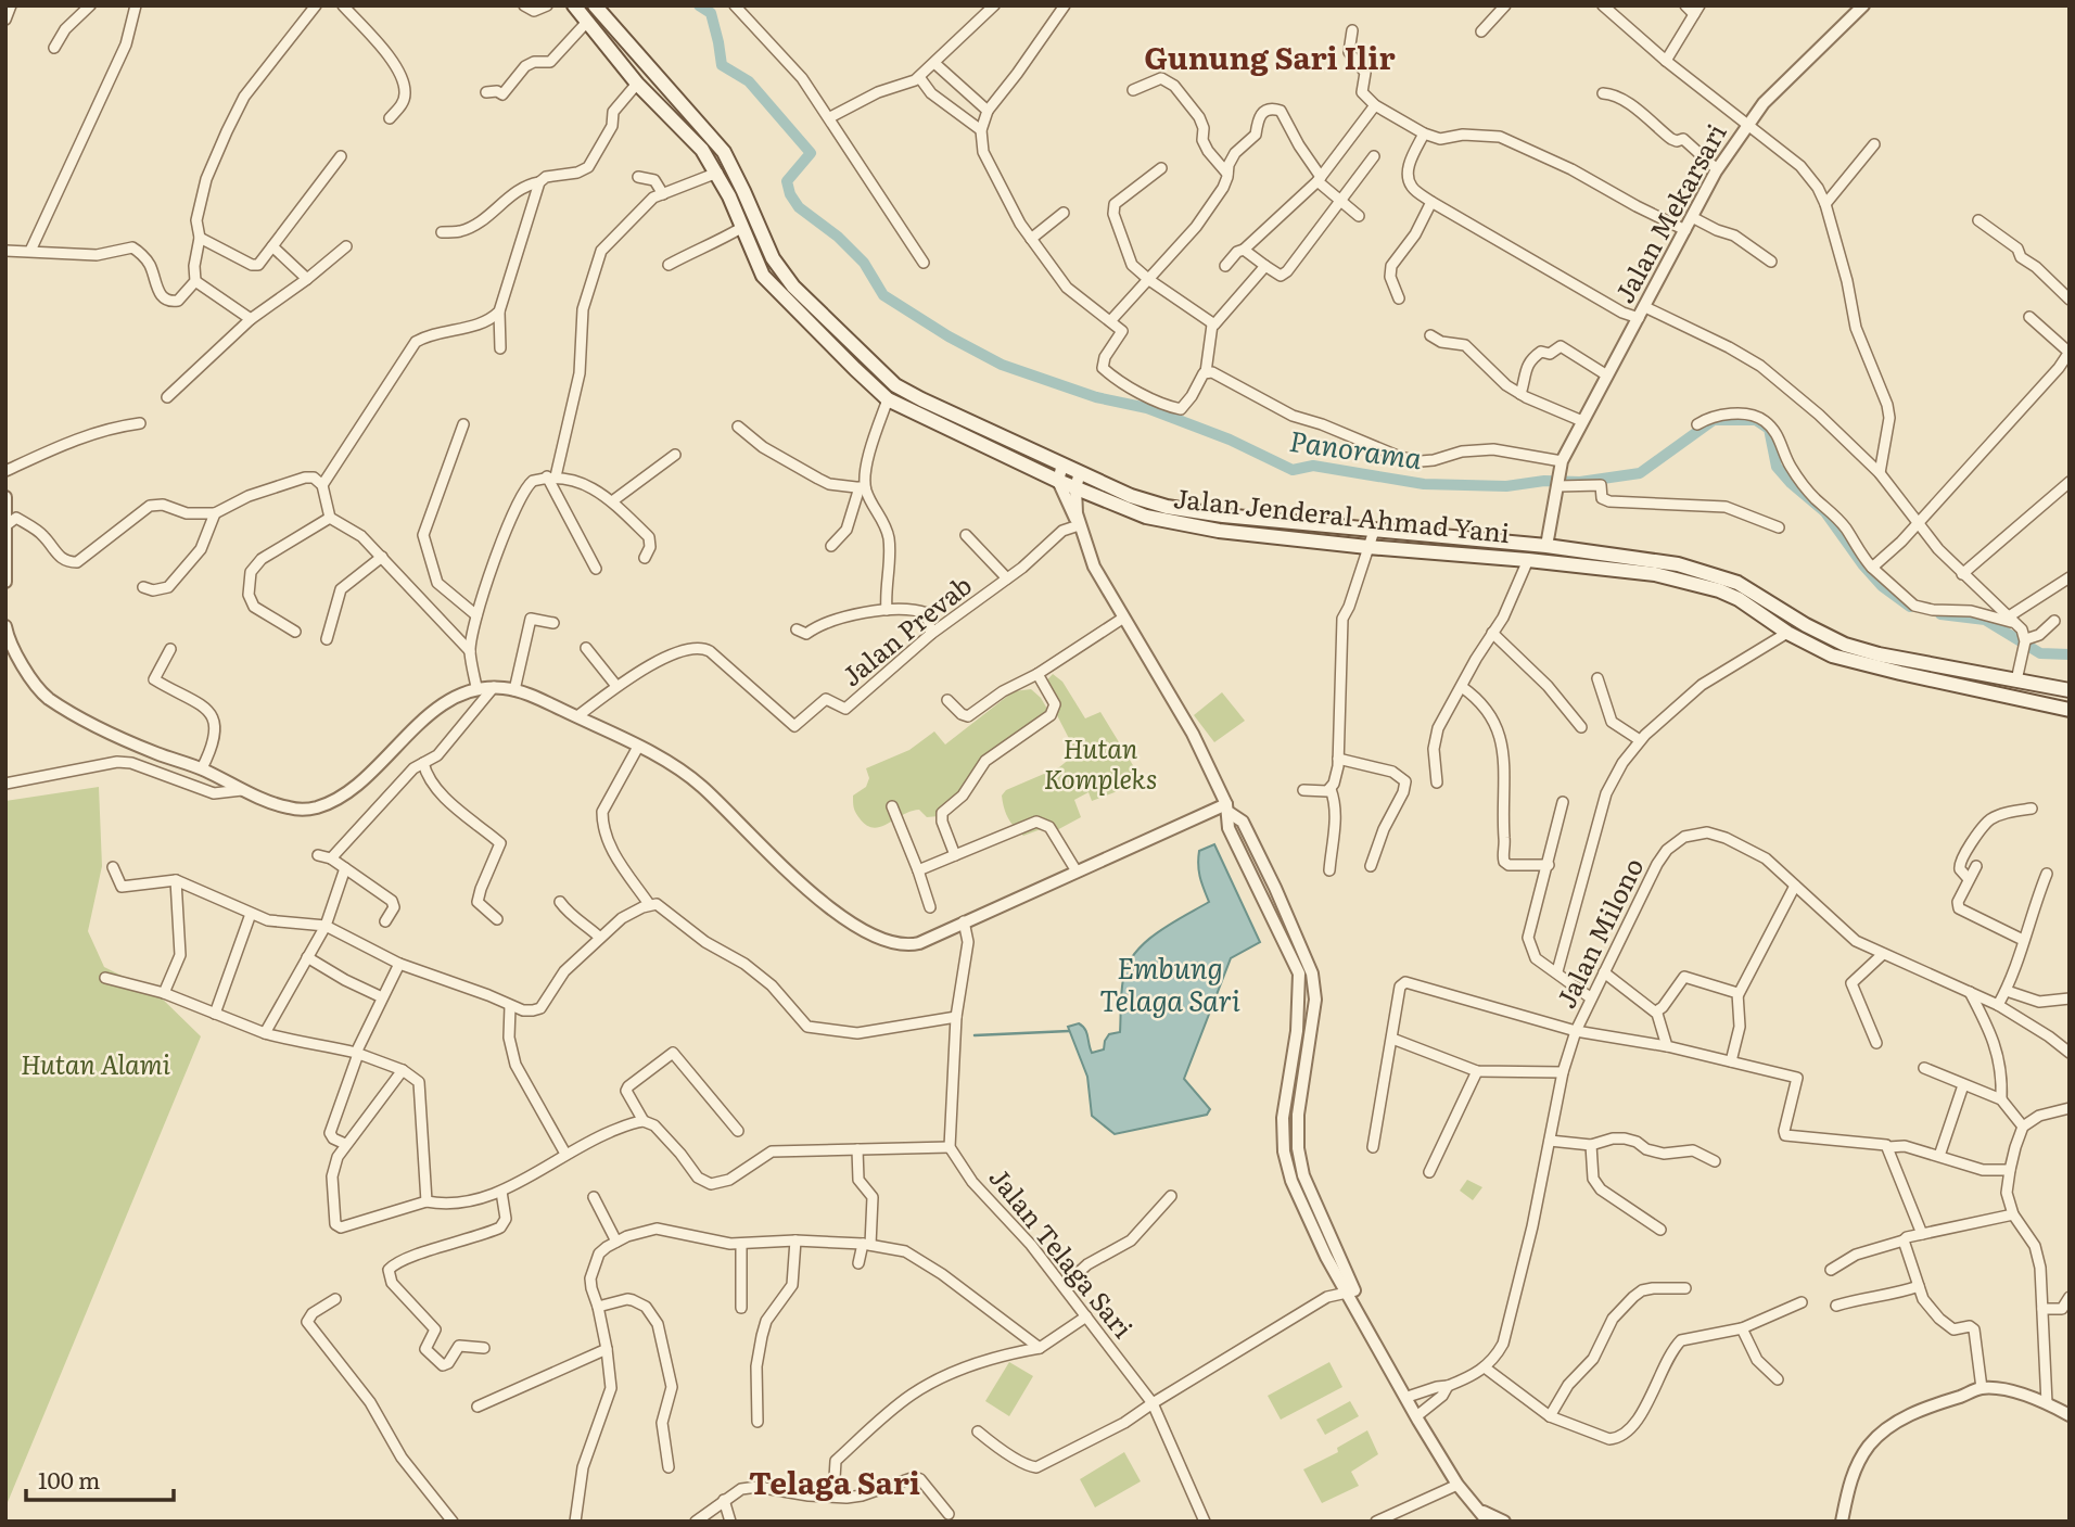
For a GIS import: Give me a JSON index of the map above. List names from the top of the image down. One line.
{"streets":{"main road":["Jalan Jenderal Ahmad Yani"],"street":["Jalan Mekarsari","Jalan Prevab","Jalan Milono","Jalan Telaga Sari"]},"crossings":[["Jalan Mekarsari","Jalan Jenderal Ahmad Yani"]],"districts":["Gunung Sari Ilir","Telaga Sari"],"water":["Panorama","Embung Telaga Sari"],"parks":["Hutan Kompleks","Hutan Alami"],"scale_bar":"100 m"}
